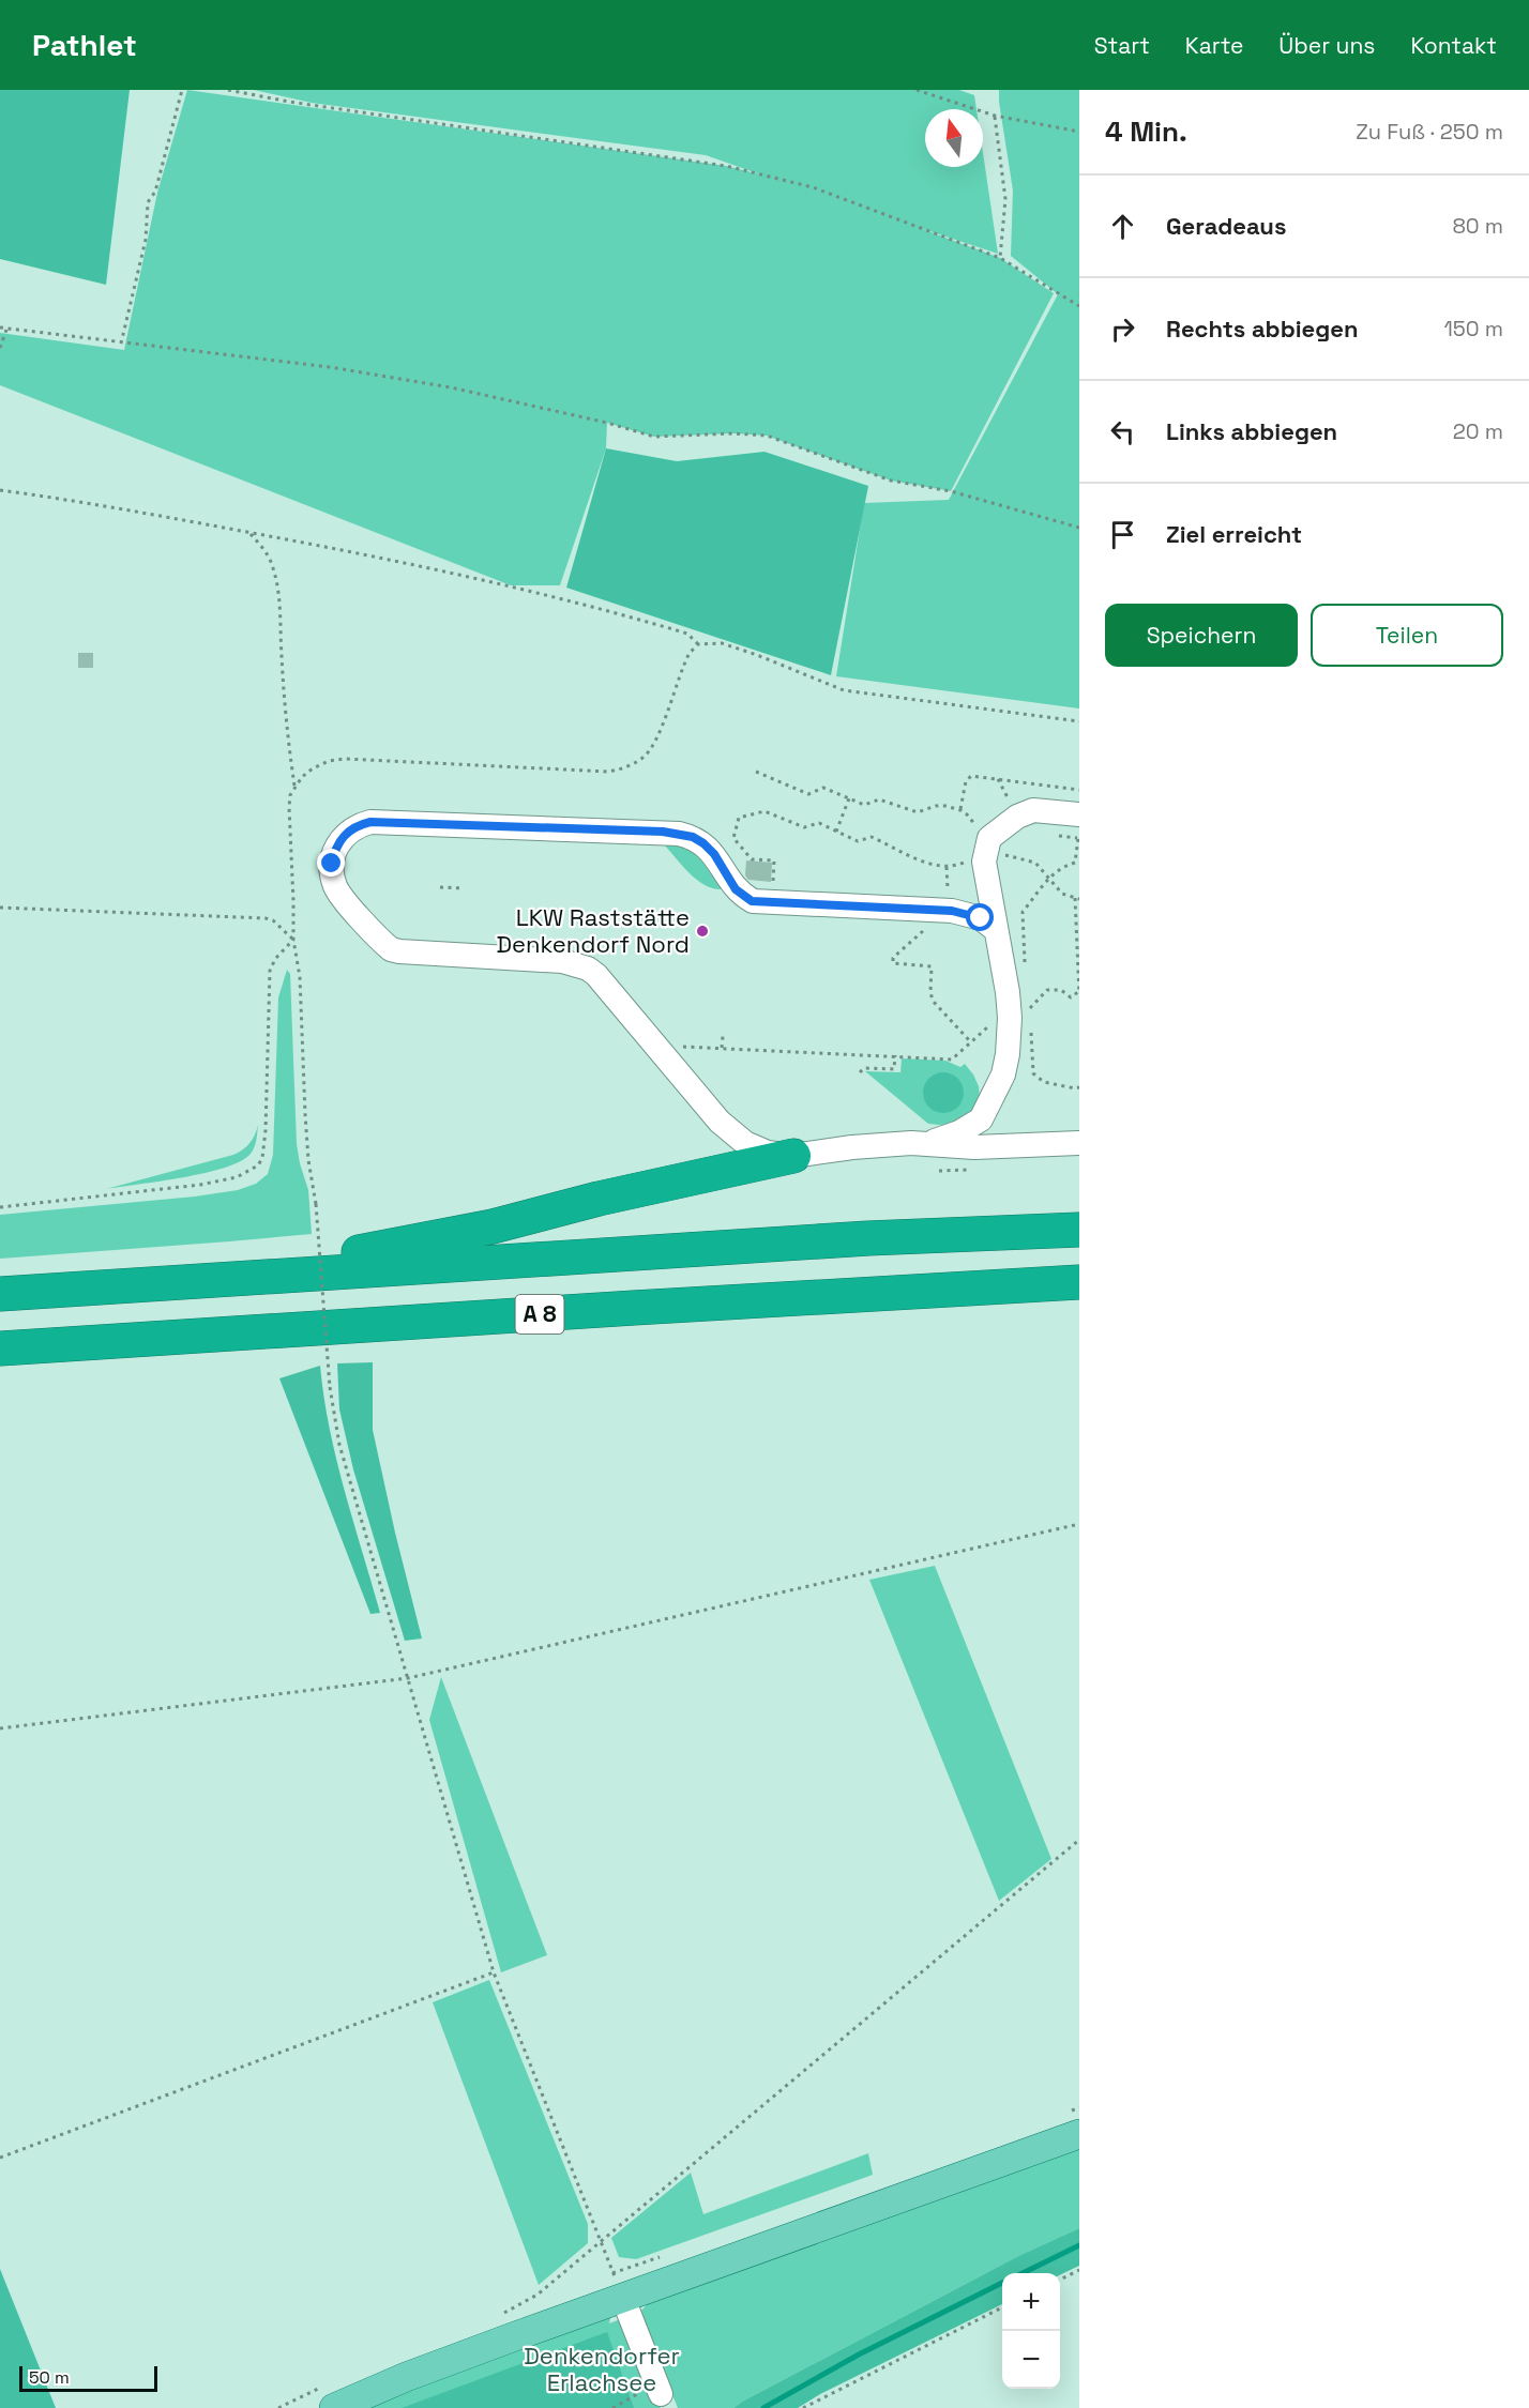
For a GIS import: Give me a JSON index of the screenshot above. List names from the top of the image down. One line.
{"streets":{"highway":["A 8"]},"parks":["Denkendorfer Erlachsee"],"places":["LKW Raststätte Denkendorf Nord"],"scale_bar":"50 m","north":"top","page":{"header":"Pathlet","nav":["Start","Karte","Über uns","Kontakt"],"heading":["4 Min.","Zu Fuß · 250 m"],"list":[["Geradeaus","80 m"],["Rechts abbiegen","150 m"],["Links abbiegen","20 m"],"Ziel erreicht"],"buttons":["Speichern","Teilen"],"map_buttons":["+","−"],"scale":"50 m"}}
